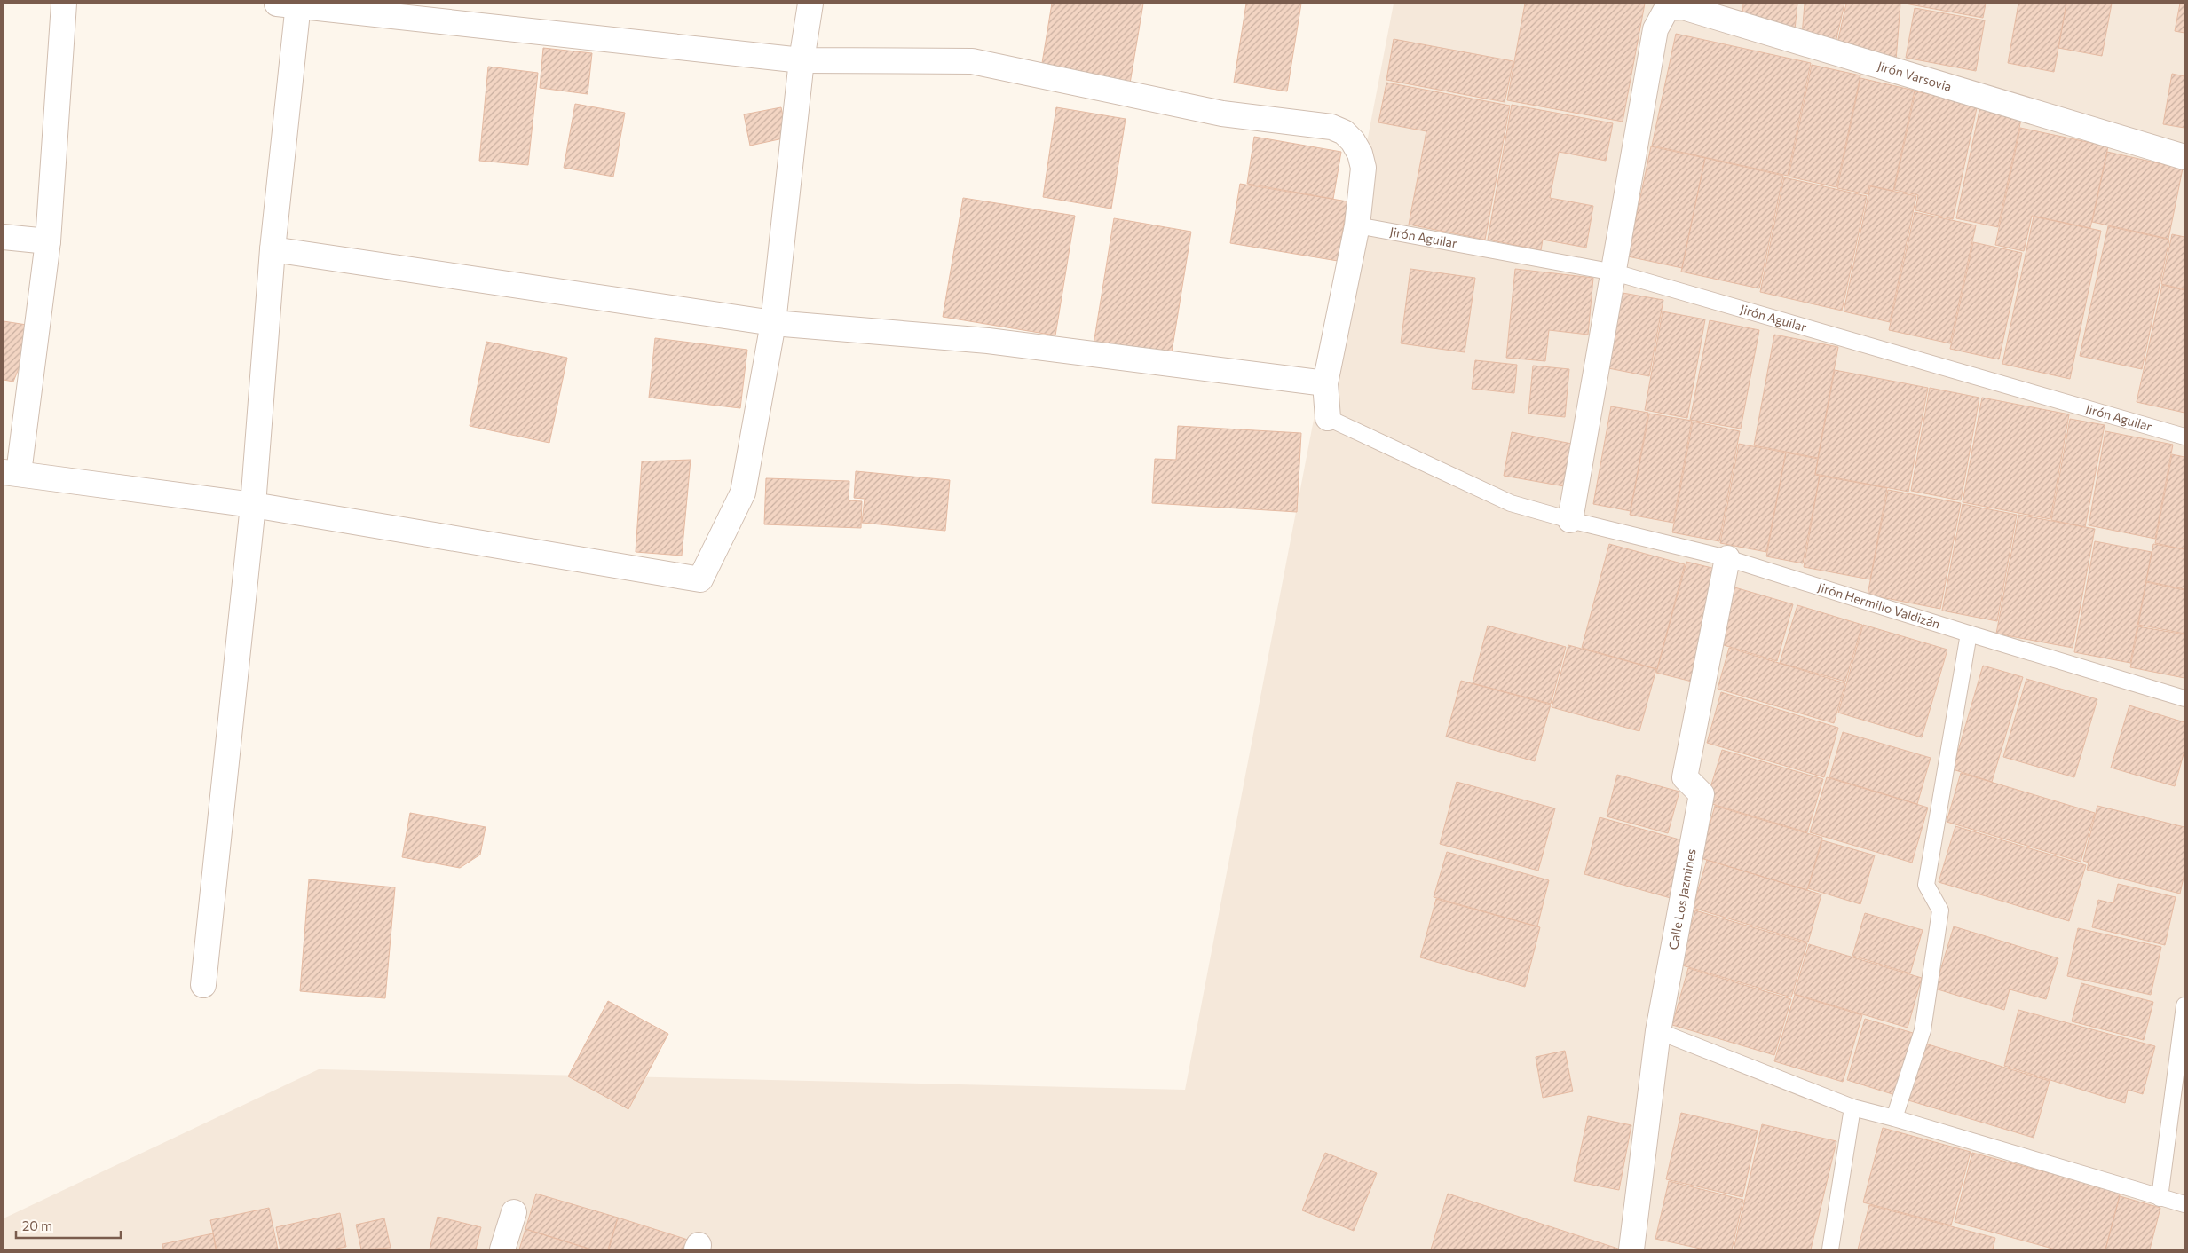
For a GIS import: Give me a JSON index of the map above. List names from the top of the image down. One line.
{"streets":{"street":["Jirón Varsovia","Calle Los Jazmines"],"lane":["Jirón Aguilar","Jirón Hermilio Valdizán"]},"crossings":[["Jirón Varsovia","Jirón Aguilar"],["Jirón Hermilio Valdizán","Calle Los Jazmines"]],"scale_bar":"20 m"}
